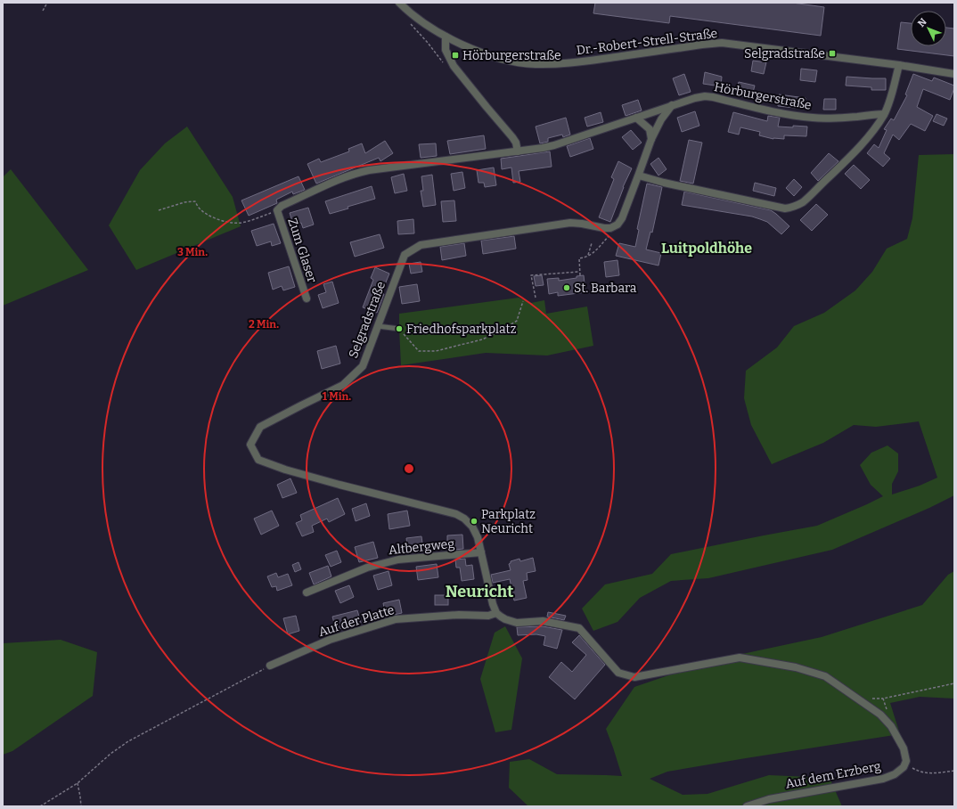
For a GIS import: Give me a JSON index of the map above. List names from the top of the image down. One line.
{"streets":{"street":["Dr.-Robert-Strell-Straße","Hörburgerstraße","Zum Glaser","Selgradstraße","Altbergweg","Auf der Platte","Auf dem Erzberg"]},"crossings":[["Hörburgerstraße","Zum Glaser"],["Hörburgerstraße","Selgradstraße"],["Selgradstraße","Altbergweg"]],"districts":["Luitpoldhöhe","Neuricht"],"places":{"transit":["Selgradstraße","Hörburgerstraße"],"other":["St. Barbara","Friedhofsparkplatz","Parkplatz Neuricht"]},"north":"top left","rings":["3 Min.","2 Min.","1 Min."]}
